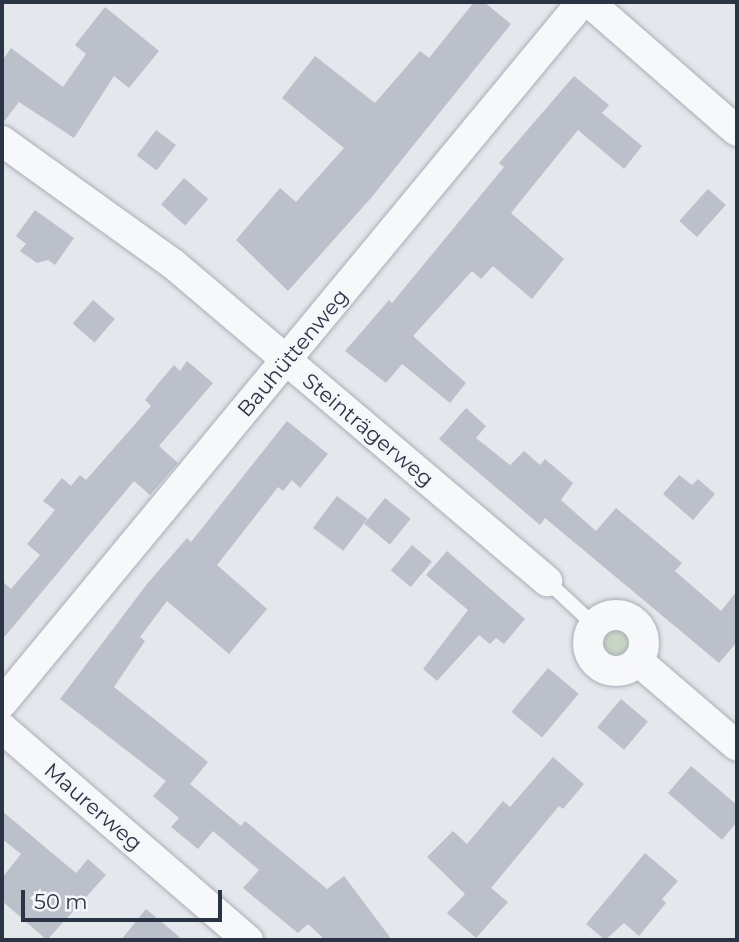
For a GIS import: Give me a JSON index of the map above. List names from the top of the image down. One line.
{"streets":{"street":["Bauhüttenweg","Steinträgerweg","Maurerweg"]},"crossings":[["Bauhüttenweg","Steinträgerweg"]],"scale_bar":"50 m"}
